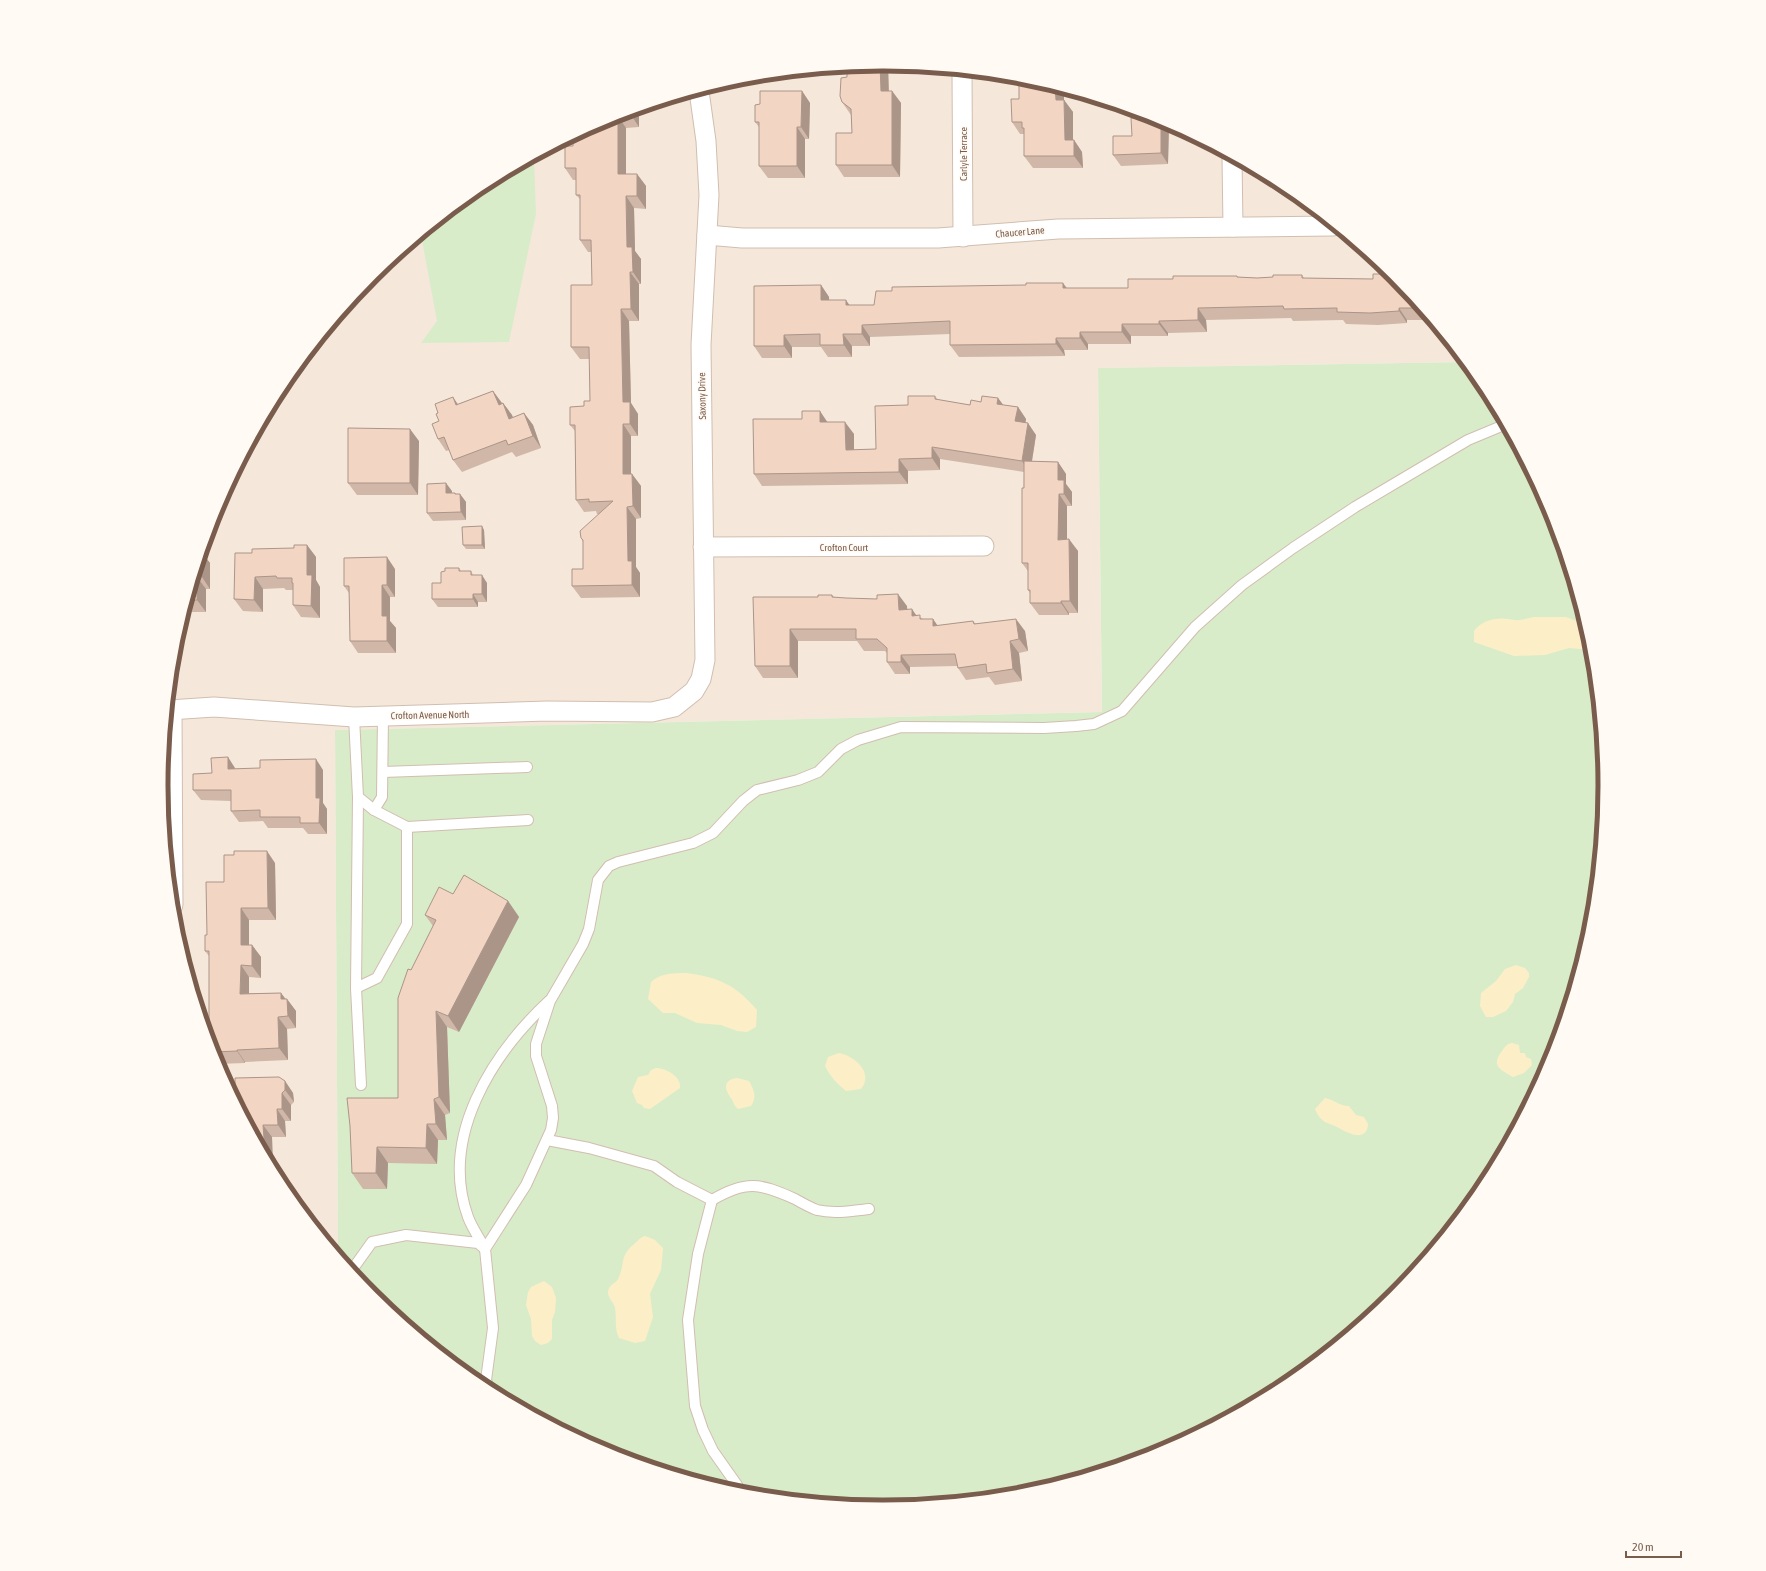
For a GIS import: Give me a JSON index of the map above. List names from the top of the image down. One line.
{"streets":{"street":["Carlyle Terrace","Chaucer Lane","Saxony Drive","Crofton Court","Crofton Avenue North"]},"crossings":[["Carlyle Terrace","Chaucer Lane"],["Chaucer Lane","Saxony Drive"],["Saxony Drive","Crofton Court"],["Saxony Drive","Crofton Avenue North"]],"scale_bar":"20 m"}
